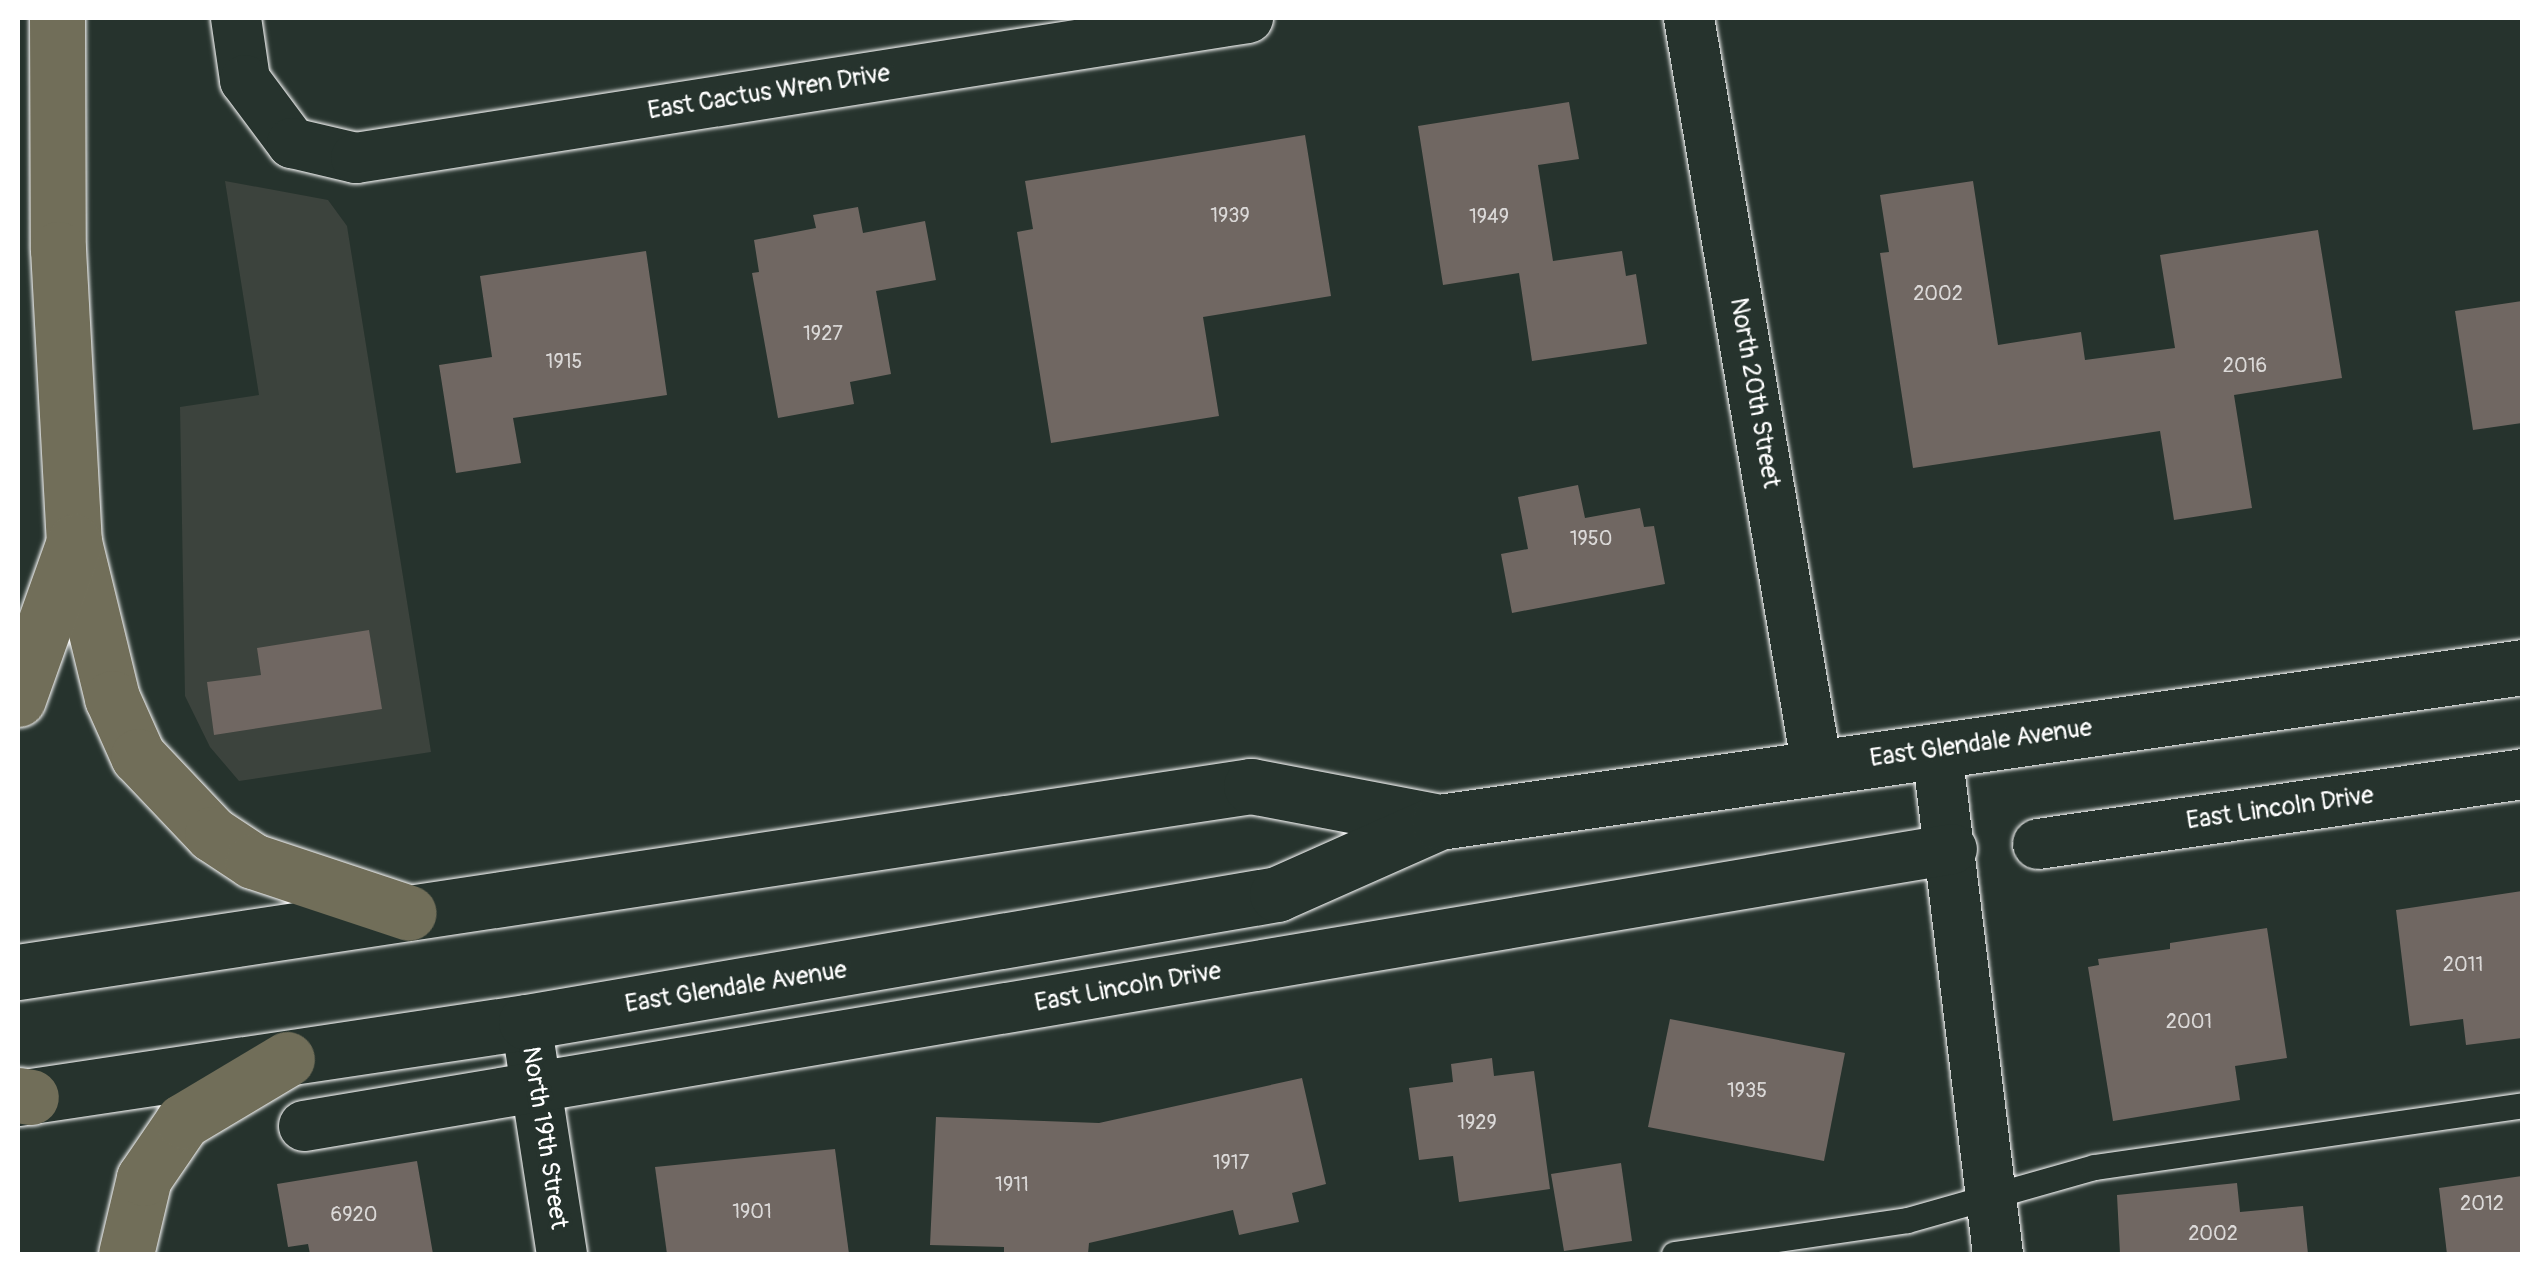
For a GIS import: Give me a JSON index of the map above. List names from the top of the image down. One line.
{"streets":{"main road":["East Glendale Avenue"],"street":["East Cactus Wren Drive","North 20th Street","East Lincoln Drive","North 19th Street"]},"crossings":[["North 20th Street","East Glendale Avenue"],["East Glendale Avenue","North 19th Street"],["East Lincoln Drive","North 19th Street"]],"house_numbers":["1939","1949","2002","1927","1915","2016","1950","2011","2001","1935","1929","1917","1911","2012","1901","6920","2002"]}
